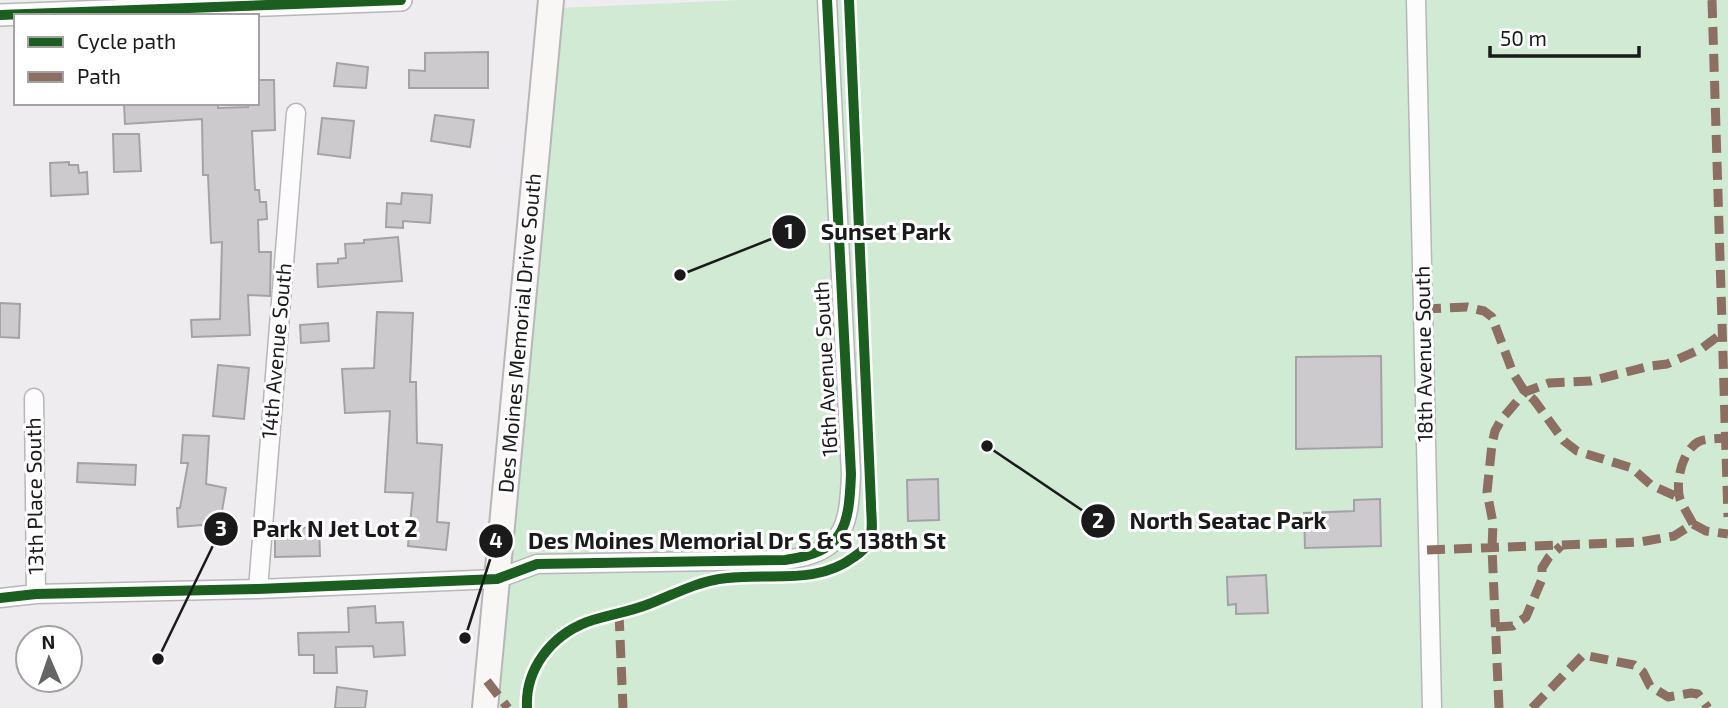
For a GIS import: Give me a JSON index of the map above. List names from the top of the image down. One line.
{"streets":{"main road":["Des Moines Memorial Drive South"],"street":["14th Avenue South","18th Avenue South","16th Avenue South","13th Place South"]},"crossings":[["Des Moines Memorial Drive South","16th Avenue South"]],"places":["Sunset Park","North Seatac Park","Des Moines Memorial Dr S & S 138th St","Park N Jet Lot 2"],"legend":["Cycle path","Path"],"scale_bar":"50 m","north":"top"}
